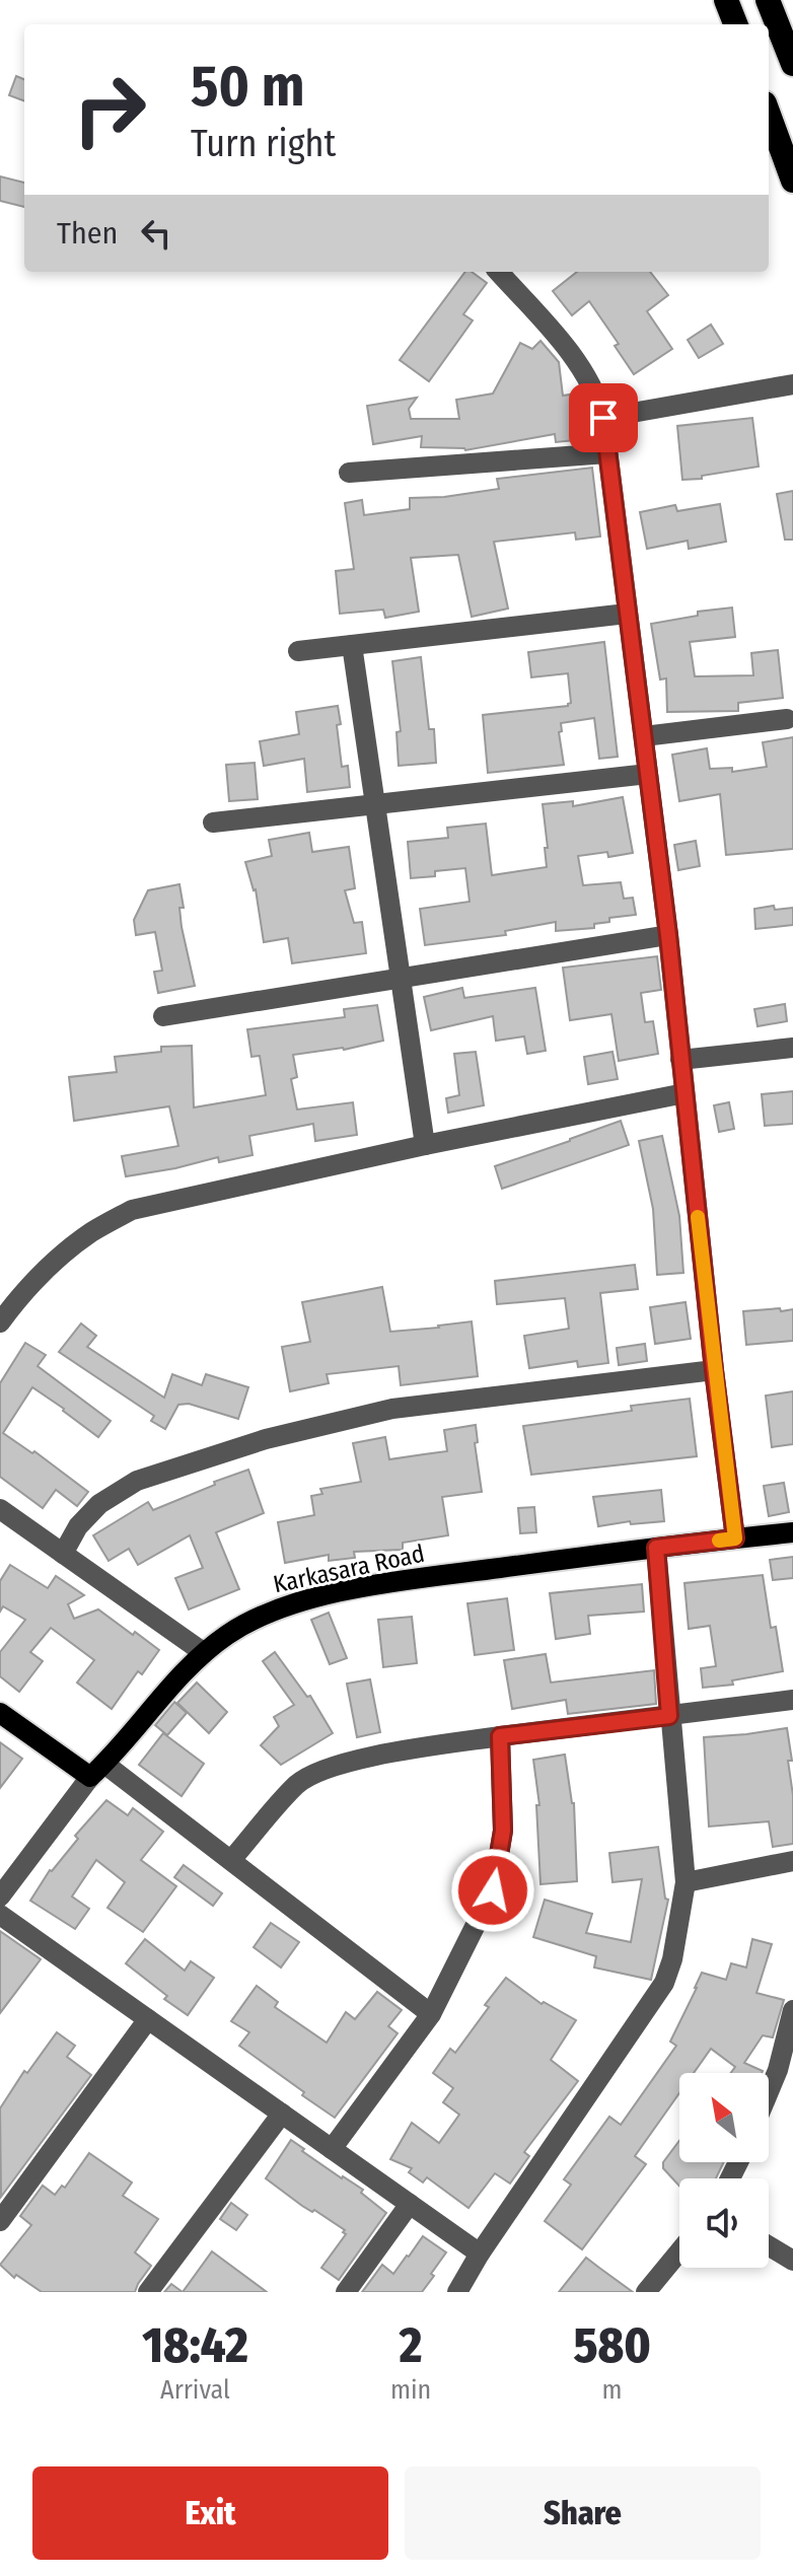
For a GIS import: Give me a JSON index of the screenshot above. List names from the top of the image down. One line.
{"streets":{"main road":["Karkasara Road"]},"north":"top left","page":{"turn":["50 m","Turn right"],"then":"Then","eta":["18:42","Arrival","2","min","580","m"],"buttons":["Exit","Share"]}}
